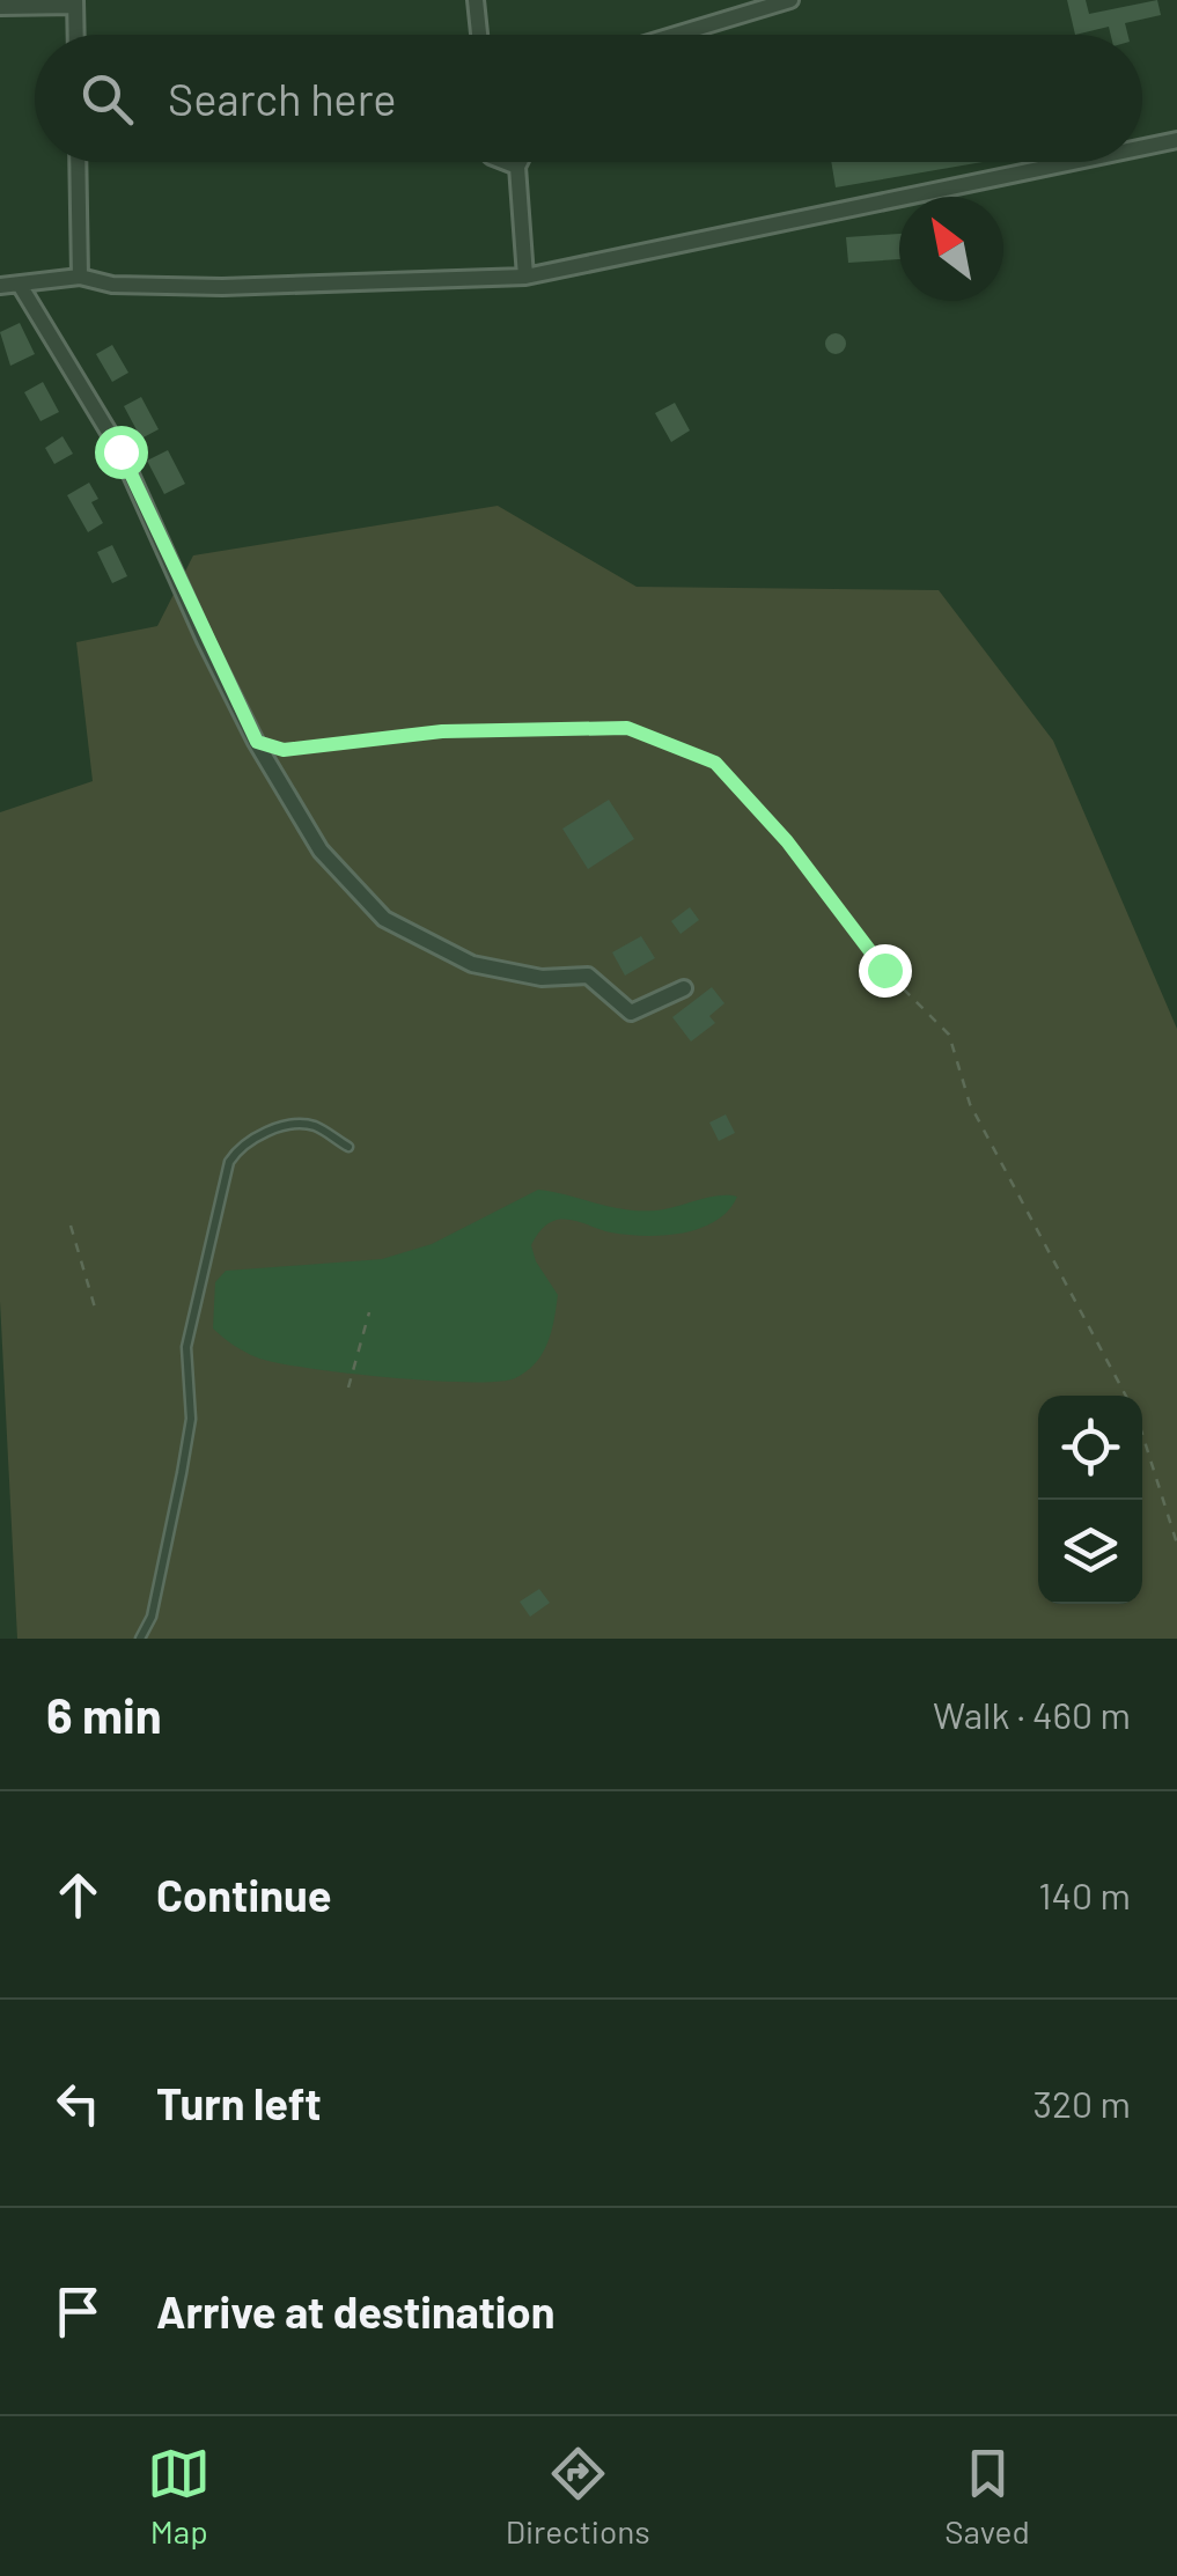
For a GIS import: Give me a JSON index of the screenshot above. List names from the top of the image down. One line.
{"north":"top left","page":{"search":"Search here","heading":["6 min","Walk · 460 m"],"list":[["Continue","140 m"],["Turn left","320 m"],"Arrive at destination"],"nav":["Map","Directions","Saved"]}}
